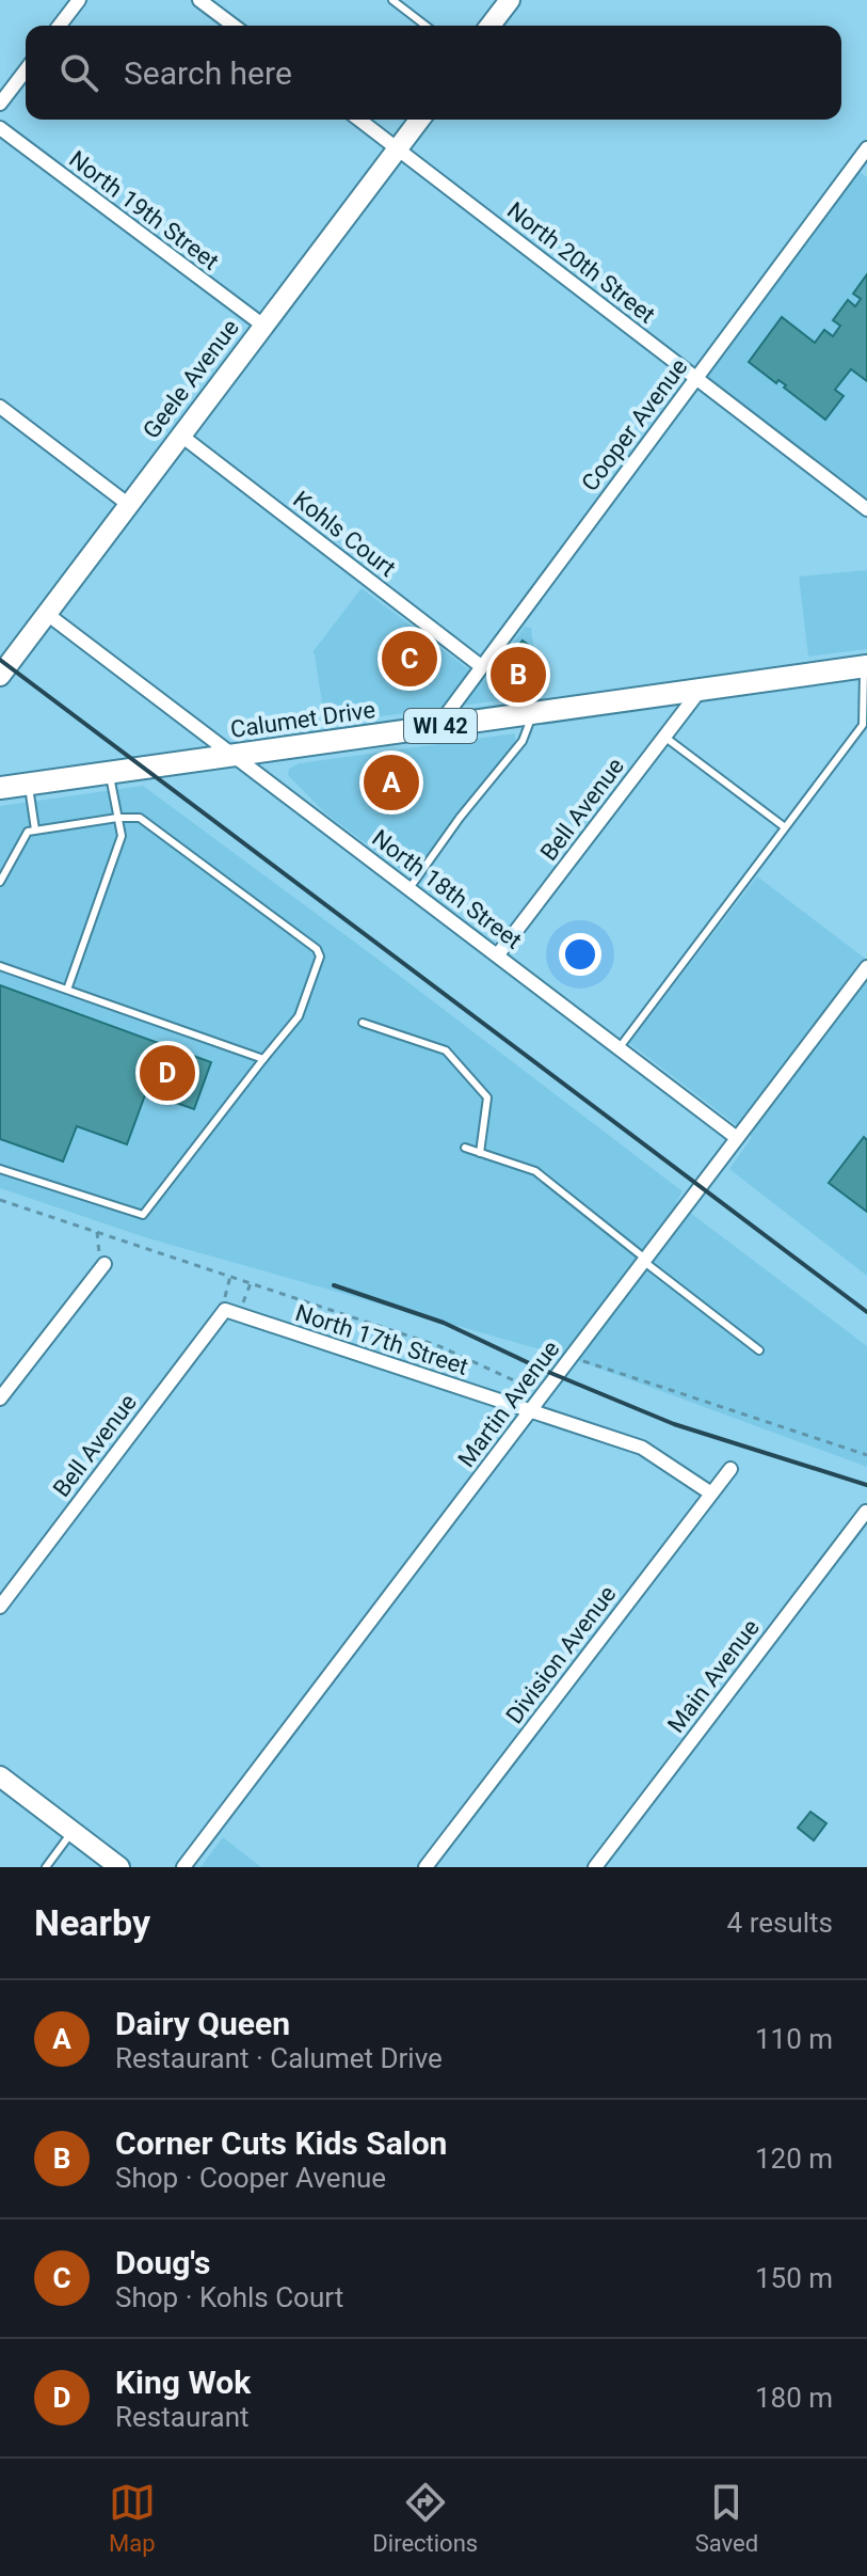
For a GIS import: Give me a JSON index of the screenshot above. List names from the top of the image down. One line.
{"streets":{"main road":["Calumet Drive","WI 42"],"street":["North 19th Street","North 20th Street","Geele Avenue","Cooper Avenue","Kohls Court","Bell Avenue","North 18th Street","North 17th Street","Martin Avenue","Division Avenue","Main Avenue"]},"crossings":[["North 19th Street","Geele Avenue"],["North 20th Street","Geele Avenue"],["North 20th Street","Cooper Avenue"],["Geele Avenue","Kohls Court"],["Geele Avenue","North 18th Street"],["Cooper Avenue","Kohls Court"],["Cooper Avenue","Calumet Drive"],["Calumet Drive","Bell Avenue"],["Calumet Drive","North 18th Street"],["Bell Avenue","North 18th Street"],["Bell Avenue","North 17th Street"],["North 18th Street","Martin Avenue"],["North 17th Street","Martin Avenue"],["North 17th Street","Division Avenue"]],"page":{"search":"Search here","pins":["C","B","A","D"],"heading":["Nearby","4 results"],"list":[{"mark":"A","name":"Dairy Queen","note":"Restaurant · Calumet Drive","value":"110 m"},{"mark":"B","name":"Corner Cuts Kids Salon","note":"Shop · Cooper Avenue","value":"120 m"},{"mark":"C","name":"Doug's","note":"Shop · Kohls Court","value":"150 m"},{"mark":"D","name":"King Wok","note":"Restaurant","value":"180 m"}],"nav":["Map","Directions","Saved"]}}
